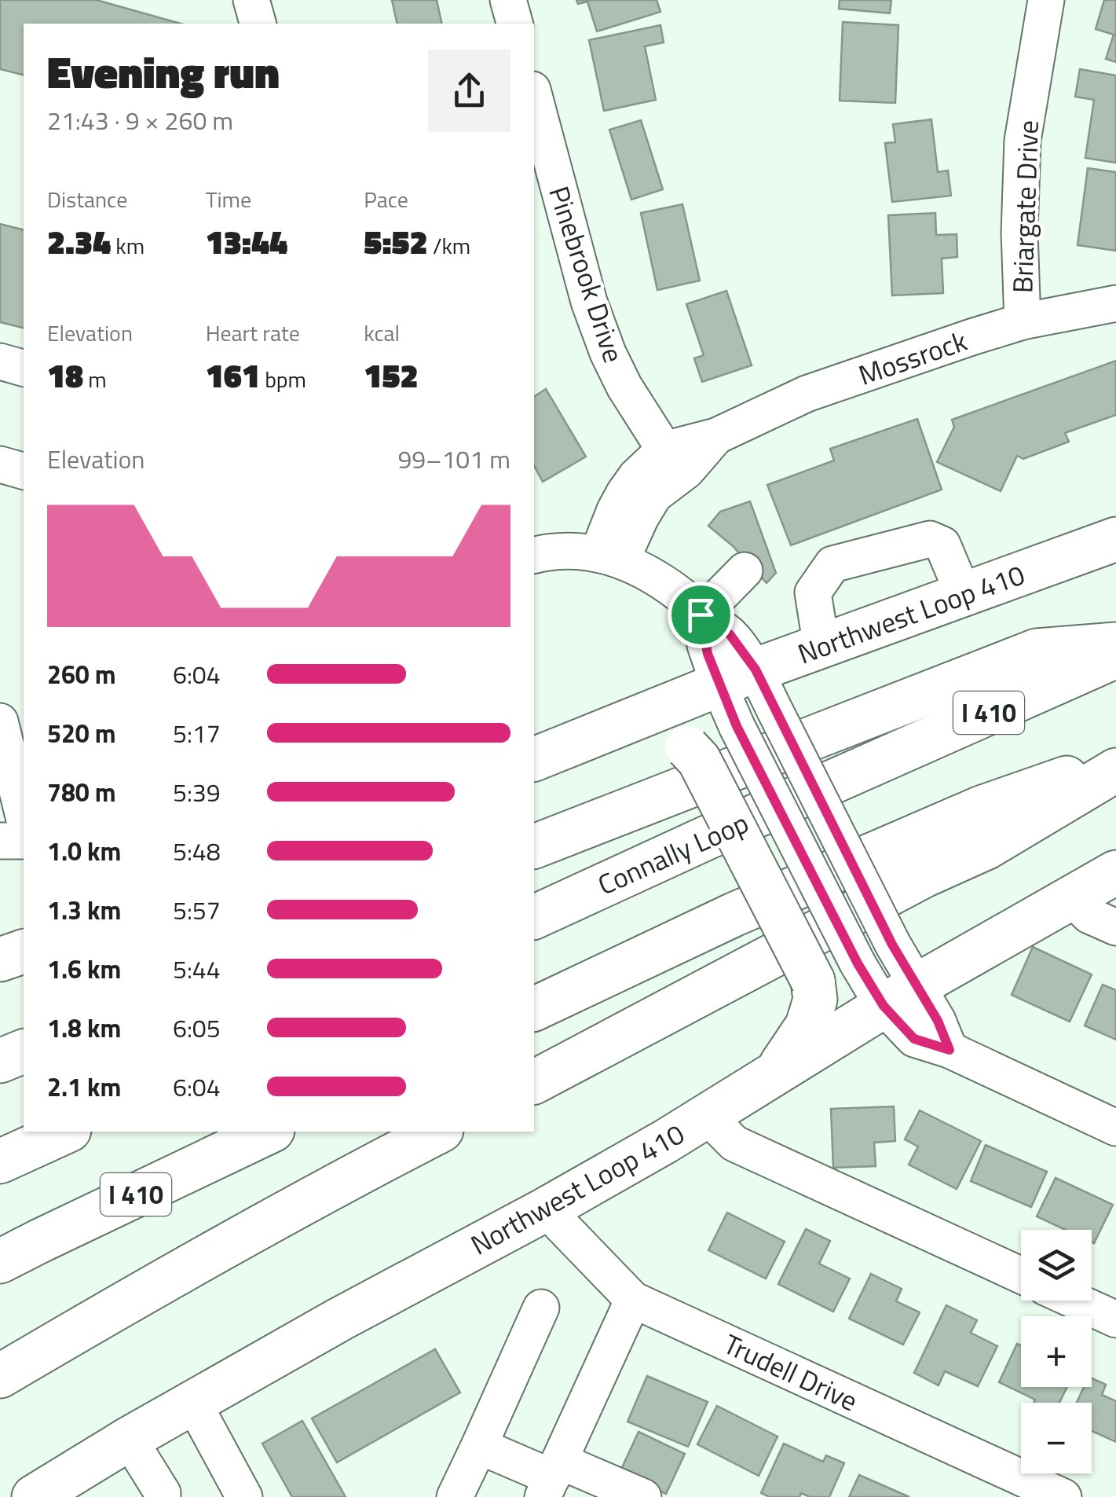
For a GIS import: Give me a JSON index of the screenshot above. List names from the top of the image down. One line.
{"streets":{"main road":["Northwest Loop 410","I 410","Connally Loop"],"street":["Briargate Drive","Pinebrook Drive","Mossrock","Trudell Drive"]},"crossings":[["Briargate Drive","Mossrock"],["Pinebrook Drive","Mossrock"],["Northwest Loop 410","Trudell Drive"]],"page":{"heading":["Evening run","21:43 · 9 × 260 m"],"stats":[["Distance","2.34 km"],["Time","13:44"],["Pace","5:52 /km"],["Elevation","18 m"],["Heart rate","161 bpm"],["kcal","152"]],"chart":["Elevation","99–101 m"],"list":[{"name":"260 m","note":"6:04"},{"name":"520 m","note":"5:17"},{"name":"780 m","note":"5:39"},{"name":"1.0 km","note":"5:48"},{"name":"1.3 km","note":"5:57"},{"name":"1.6 km","note":"5:44"},{"name":"1.8 km","note":"6:05"},{"name":"2.1 km","note":"6:04"}],"map_buttons":["+","−"]}}
